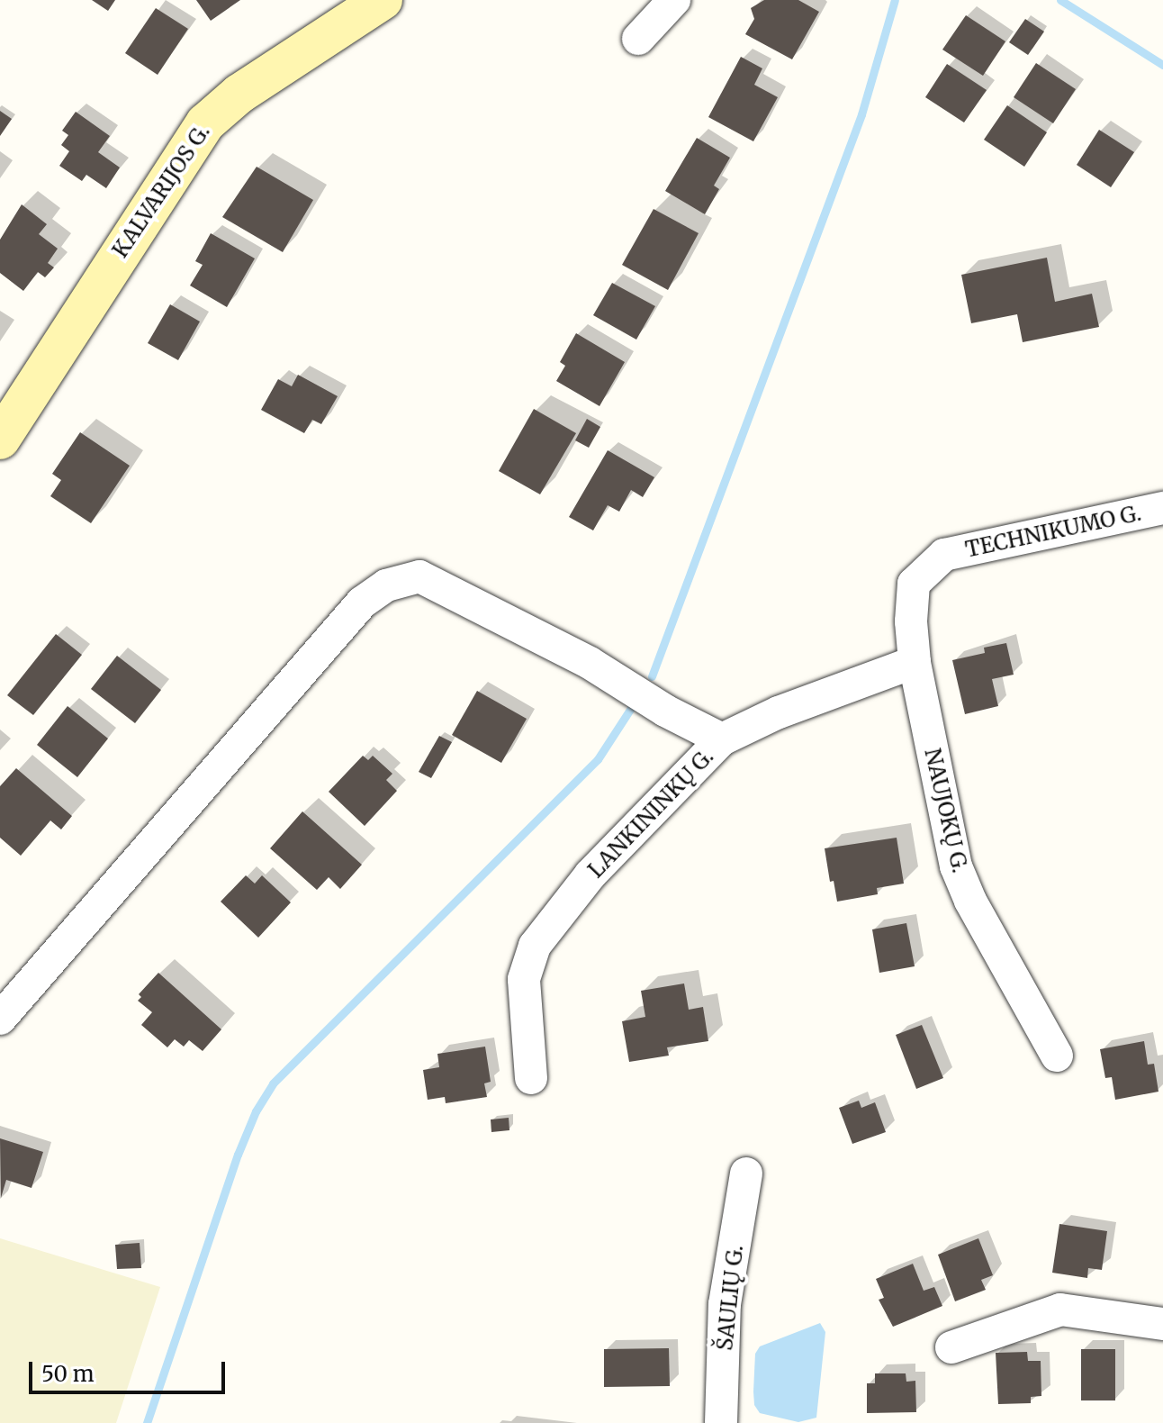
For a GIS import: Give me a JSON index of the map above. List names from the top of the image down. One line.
{"streets":{"main road":["KALVARIJOS G."],"street":["TECHNIKUMO G.","NAUJOKŲ G.","LANKININKŲ G.","ŠAULIŲ G."]},"crossings":[["TECHNIKUMO G.","NAUJOKŲ G."],["NAUJOKŲ G.","LANKININKŲ G."]],"scale_bar":"50 m"}
